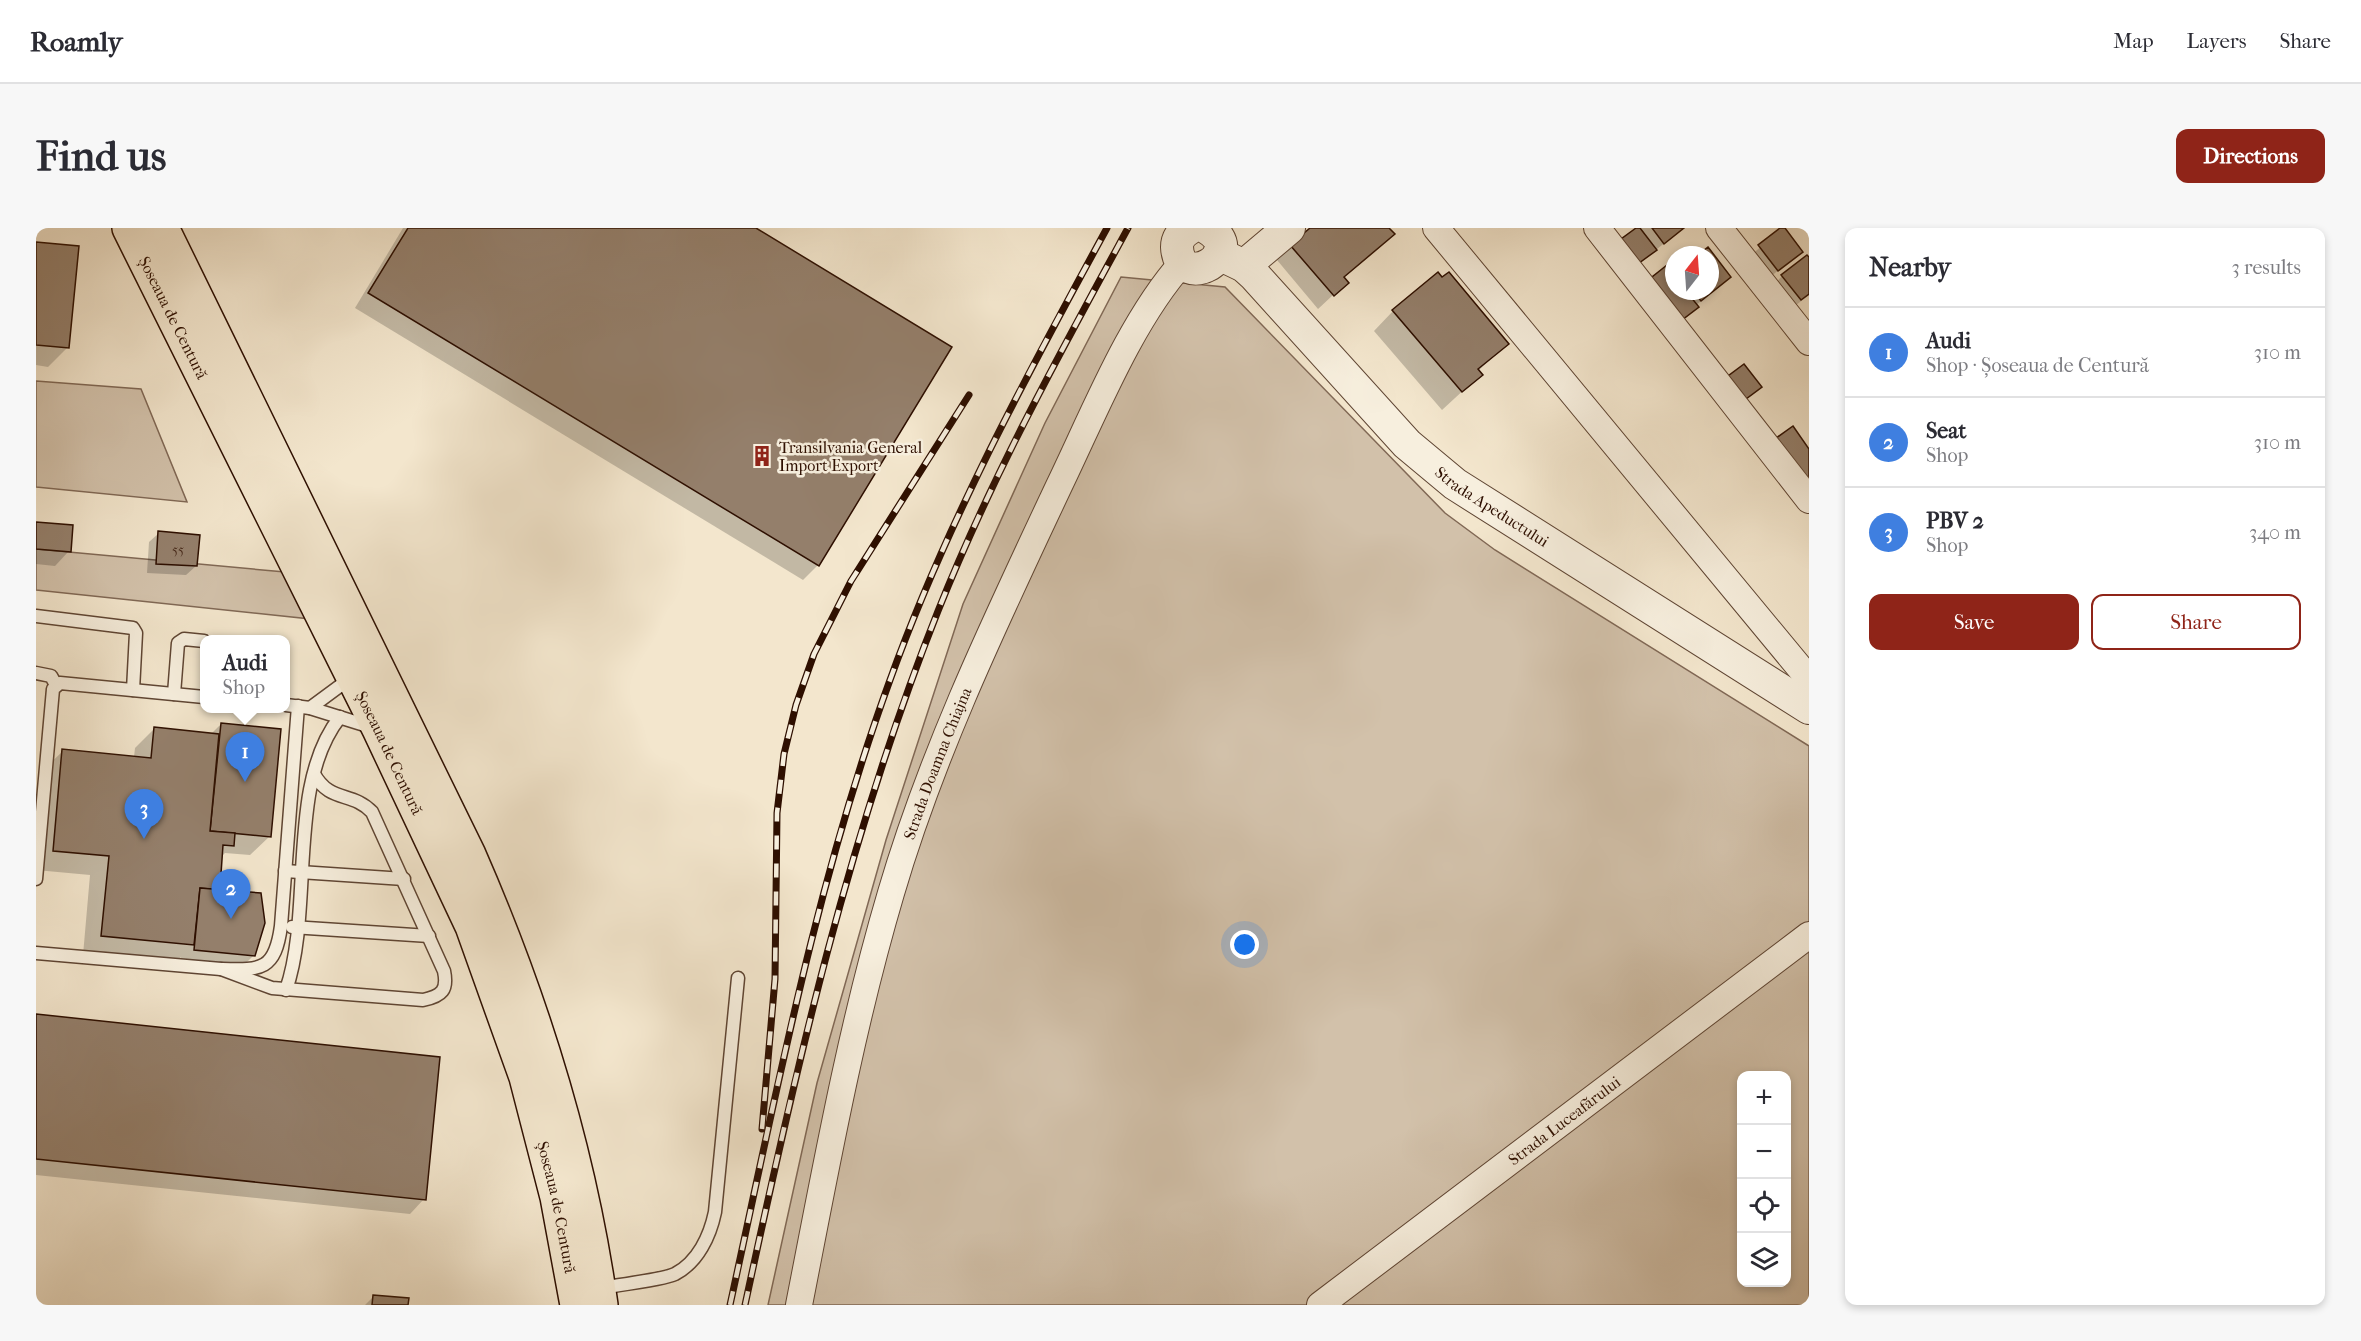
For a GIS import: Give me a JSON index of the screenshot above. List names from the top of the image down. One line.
{"streets":{"main road":["Șoseaua de Centură"],"street":["Strada Apeductului","Strada Doamna Chiajna","Strada Luceafărului"]},"places":{"building":["Transilvania General Import Export"]},"house_numbers":["55"],"north":"top","page":{"header":"Roamly","nav":["Map","Layers","Share"],"buttons":["Directions",["Save","Share"]],"title":"Find us","heading":["Nearby","3 results"],"list":[{"mark":"1","name":"Audi","note":"Shop · Șoseaua de Centură","value":"310 m"},{"mark":"2","name":"Seat","note":"Shop","value":"310 m"},{"mark":"3","name":"PBV 2","note":"Shop","value":"340 m"}],"popup":["Audi","Shop"],"pins":["1","3","2"],"map_buttons":["+","−"]}}
